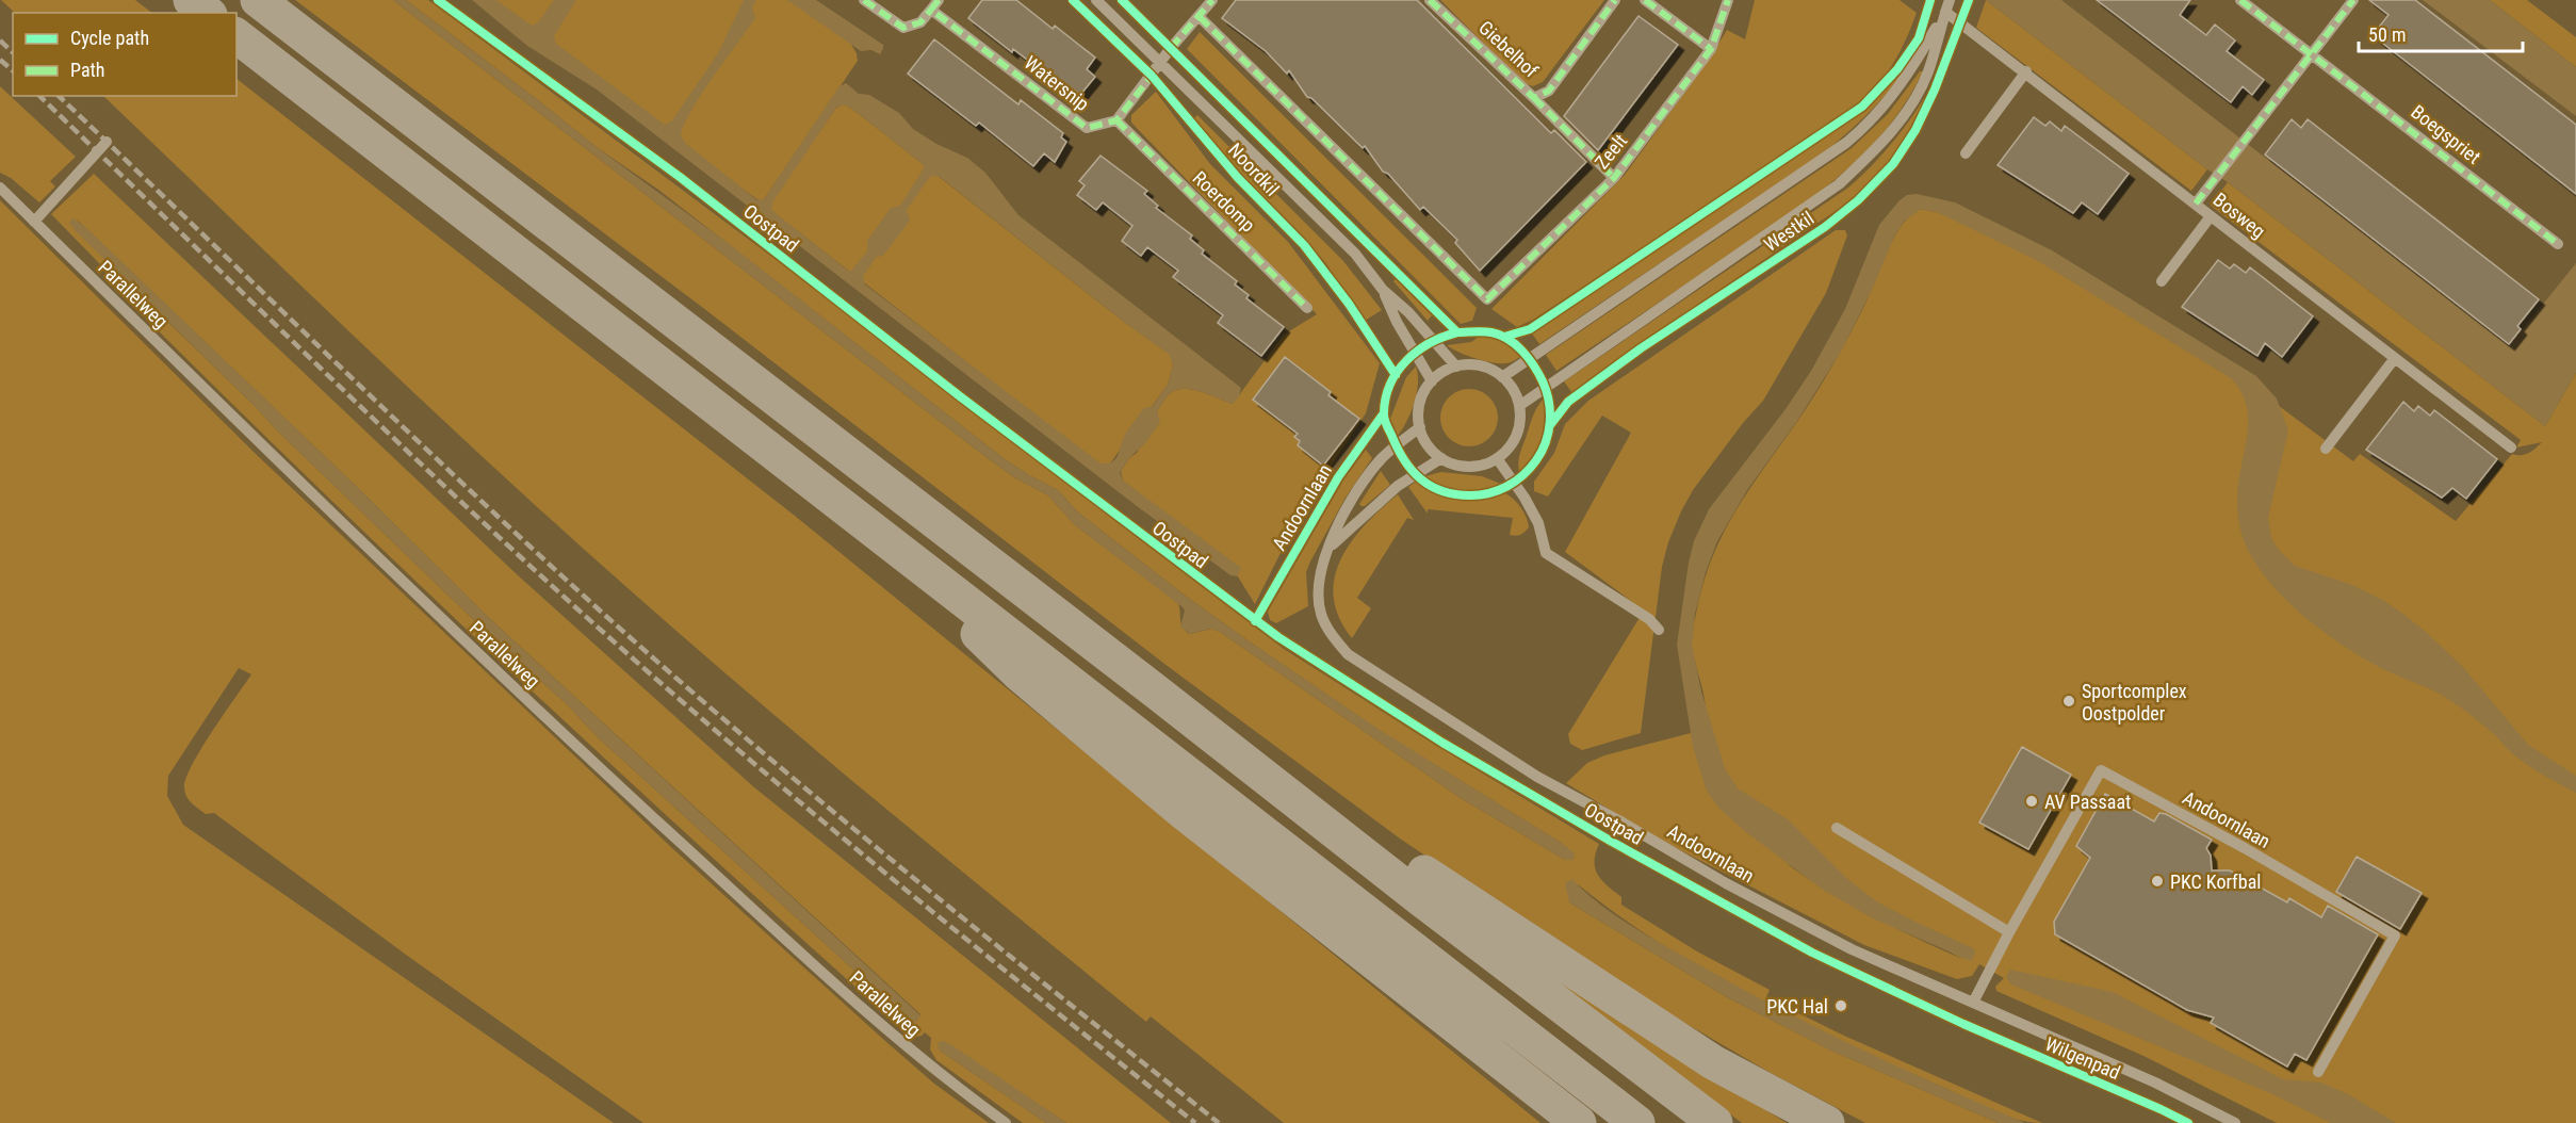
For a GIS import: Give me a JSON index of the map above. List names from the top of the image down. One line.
{"streets":{"street":["Giebelhof","Watersnip","Boegspriet","Zeelt","Noordkil","Roerdomp","Bosweg","Westkil","Parallelweg","Andoornlaan"],"cycle path":["Oostpad"]},"crossings":[["Giebelhof","Zeelt"],["Watersnip","Roerdomp"],["Noordkil","Westkil"],["Noordkil","Andoornlaan"],["Bosweg","Westkil"],["Westkil","Andoornlaan"]],"places":["Sportcomplex Oostpolder","AV Passaat","PKC Korfbal","PKC Hal"],"legend":["Cycle path","Path"],"scale_bar":"50 m"}
